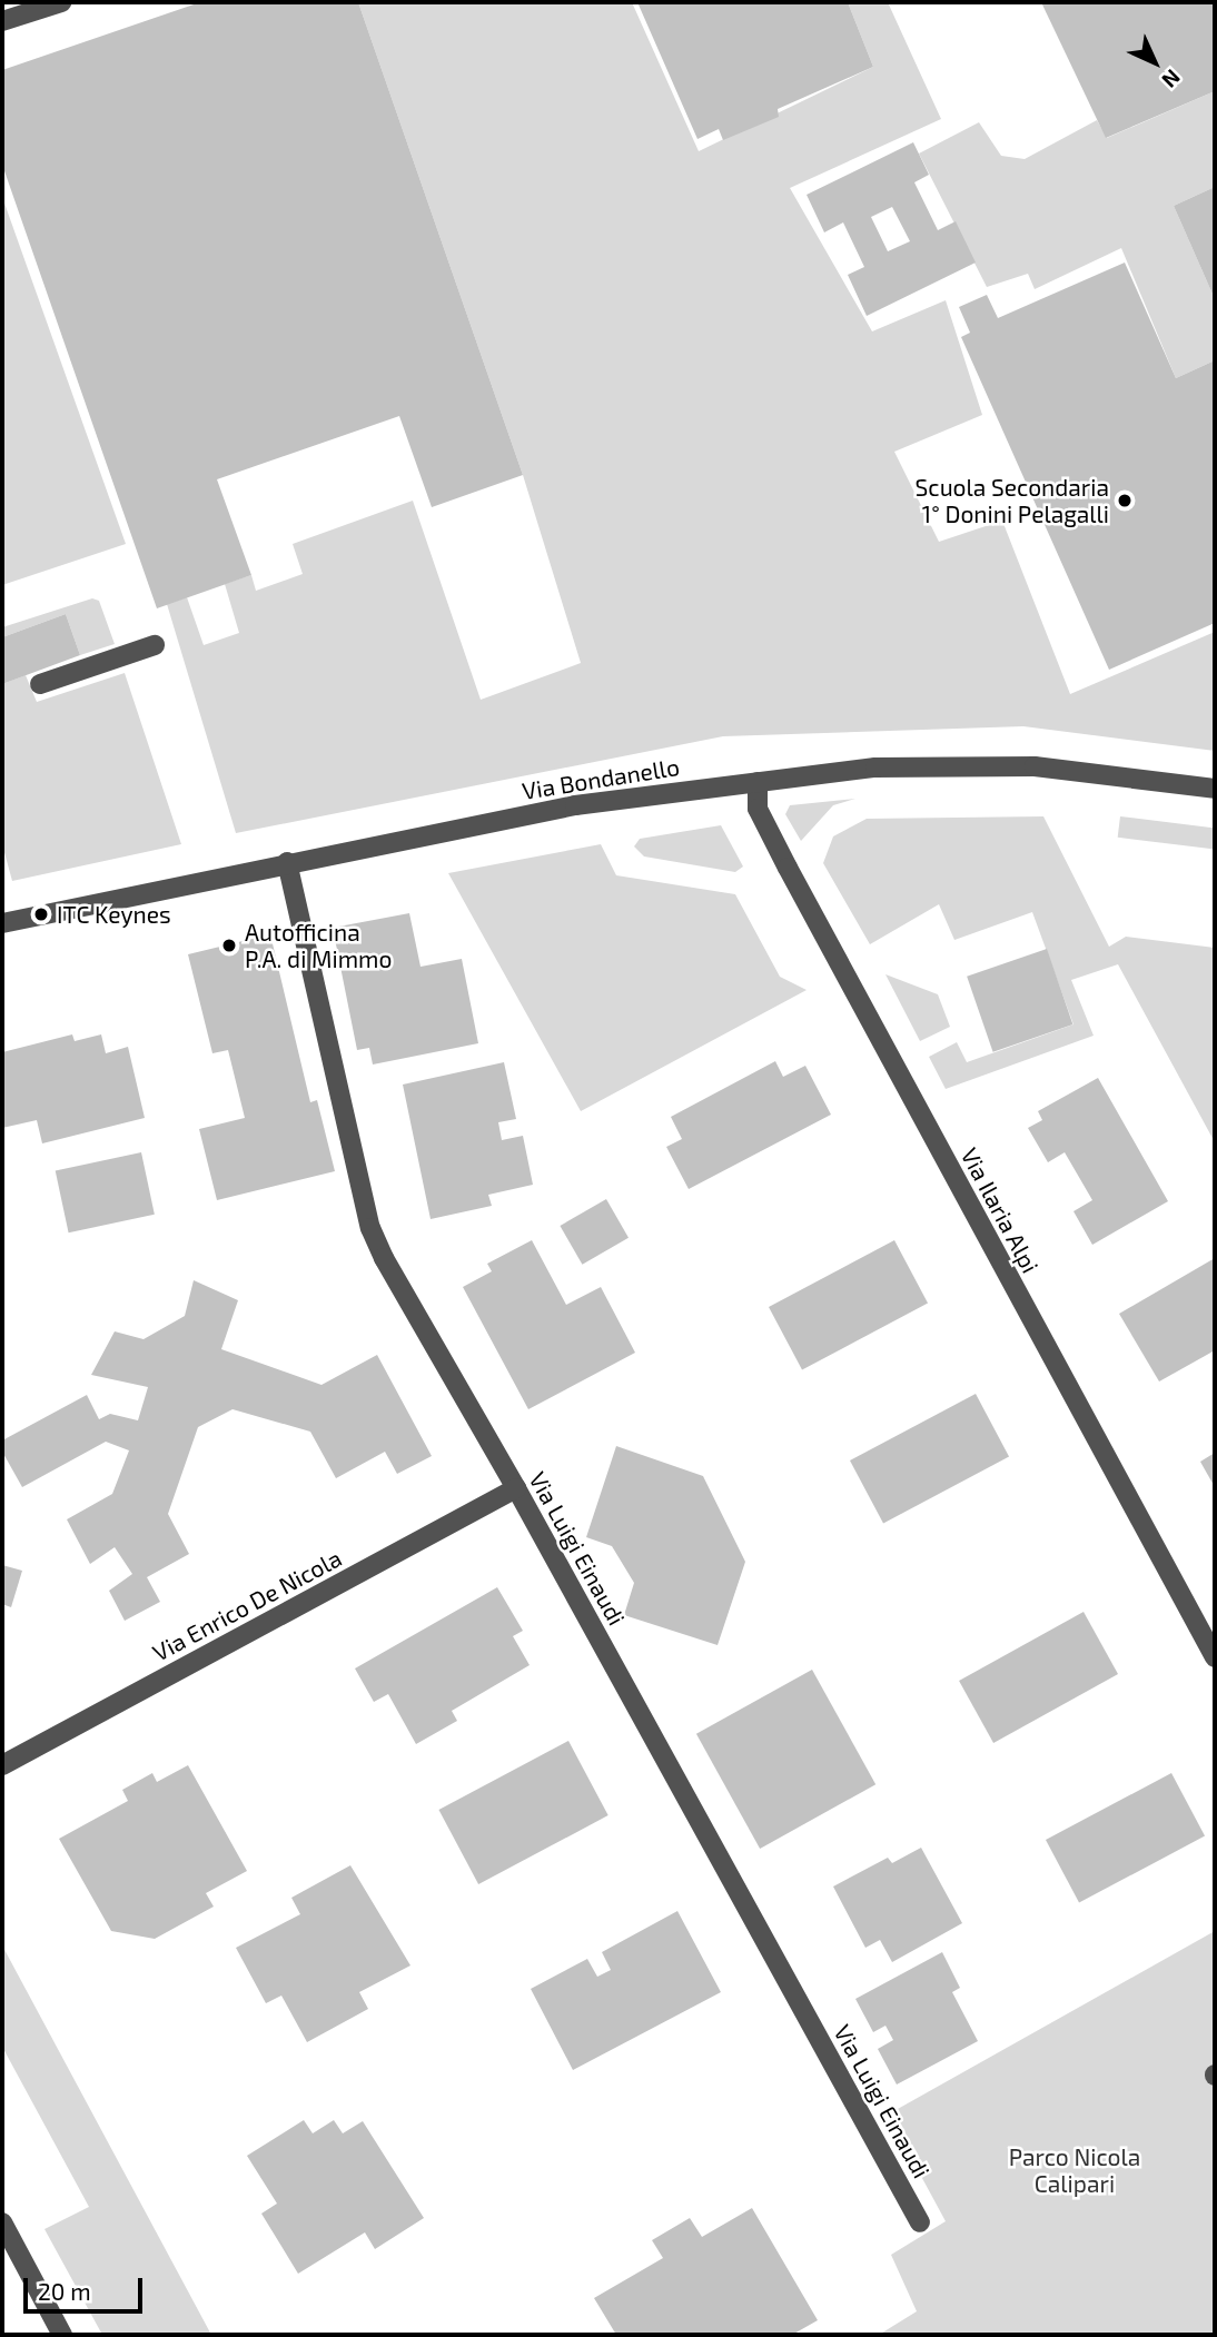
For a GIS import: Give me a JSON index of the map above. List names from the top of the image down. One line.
{"streets":{"street":["Via Bondanello","Via Ilaria Alpi","Via Luigi Einaudi","Via Enrico De Nicola"]},"crossings":[["Via Bondanello","Via Ilaria Alpi"],["Via Bondanello","Via Luigi Einaudi"],["Via Luigi Einaudi","Via Enrico De Nicola"]],"parks":["Parco Nicola Calipari"],"places":["Scuola Secondaria 1° Donini Pelagalli","ITC Keynes","Autofficina P.A. di Mimmo"],"scale_bar":"20 m","north":"bottom right"}
